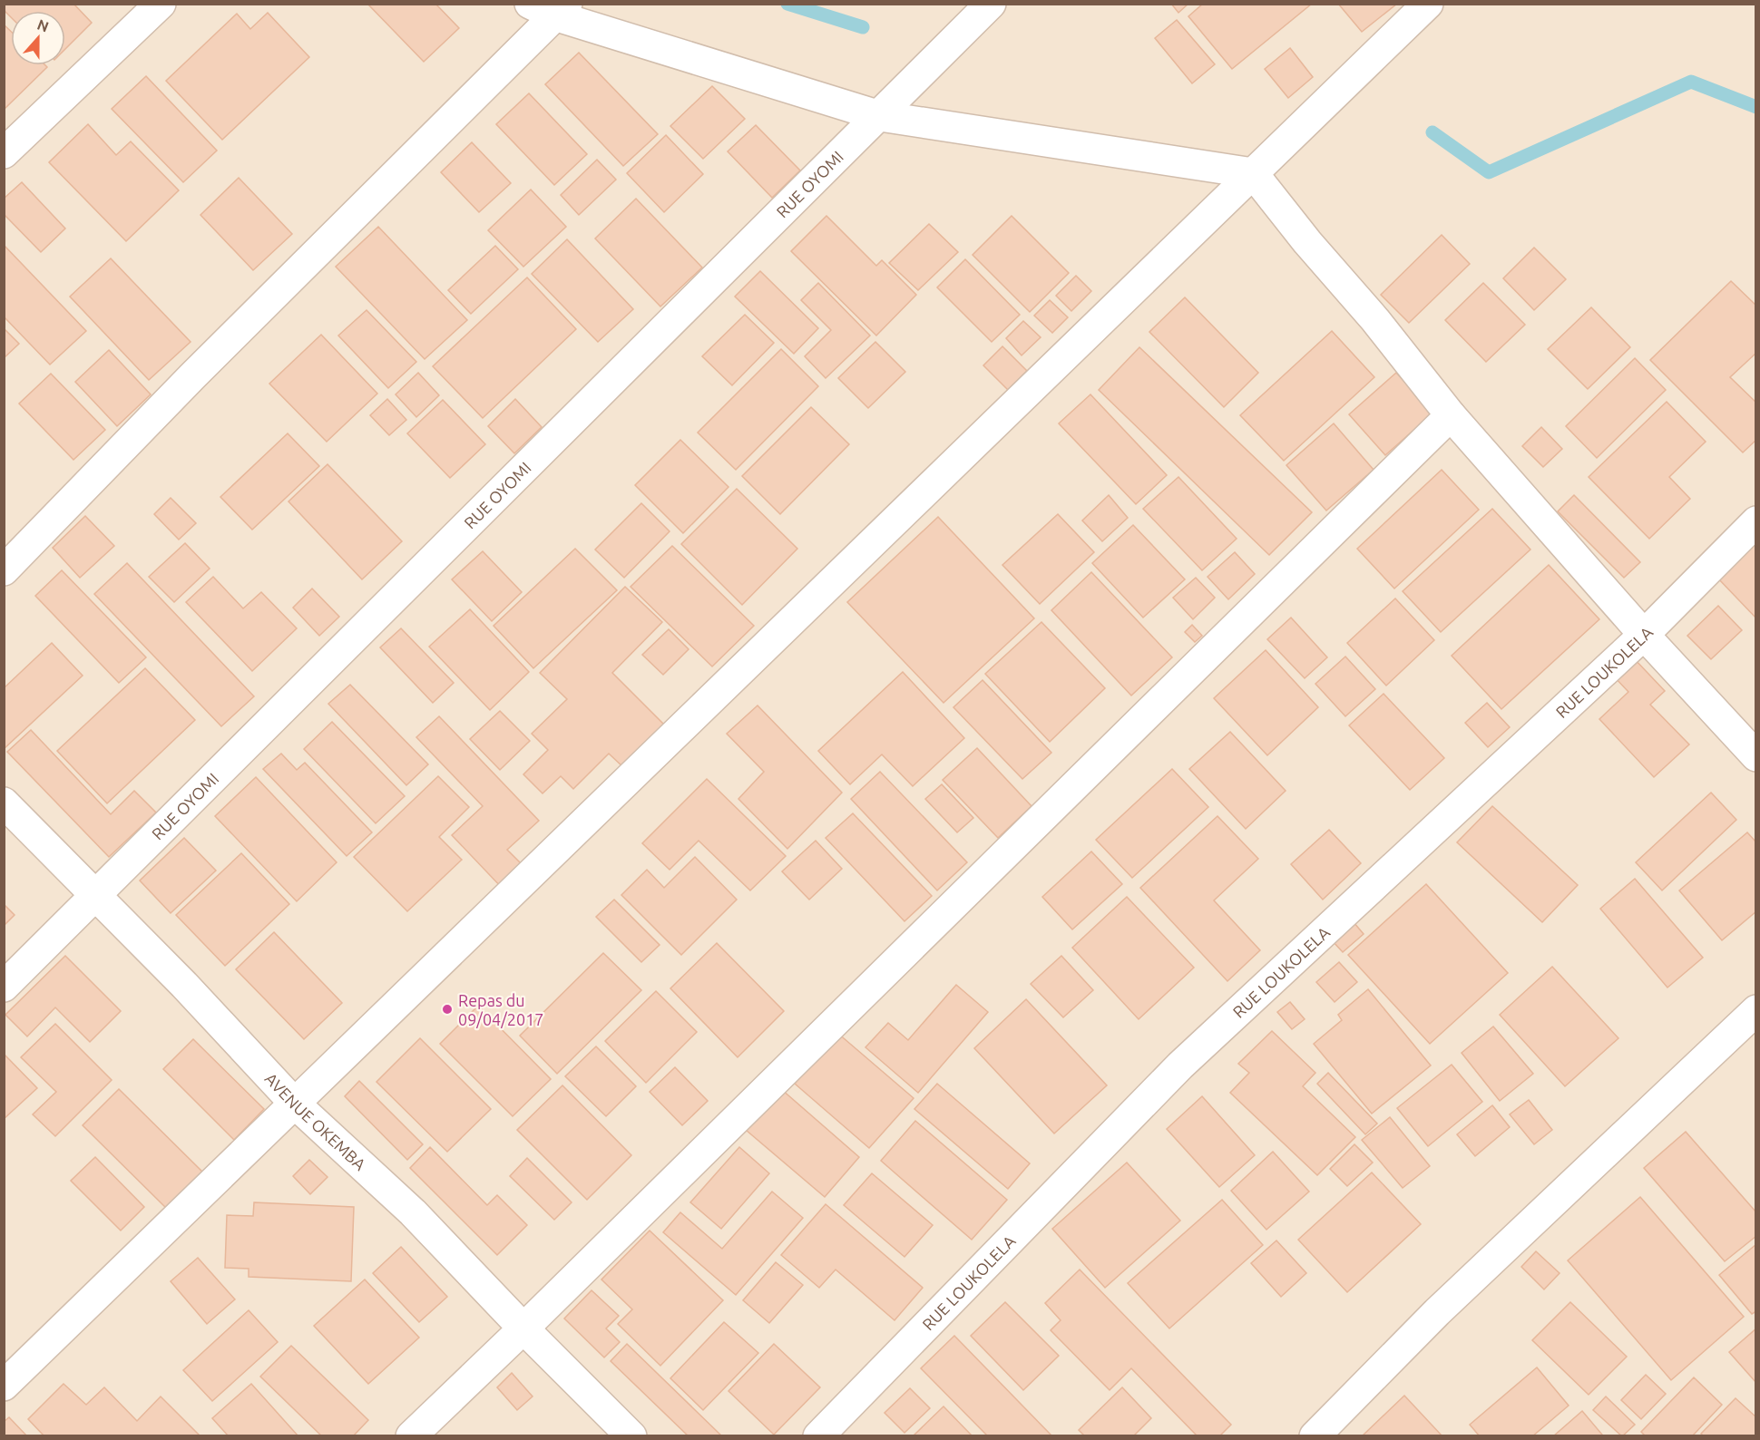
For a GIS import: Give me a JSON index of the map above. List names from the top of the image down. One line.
{"streets":{"street":["RUE OYOMI","RUE LOUKOLELA","AVENUE OKEMBA"]},"crossings":[["RUE OYOMI","AVENUE OKEMBA"]],"places":["Repas du 09/04/2017"],"north":"top"}
